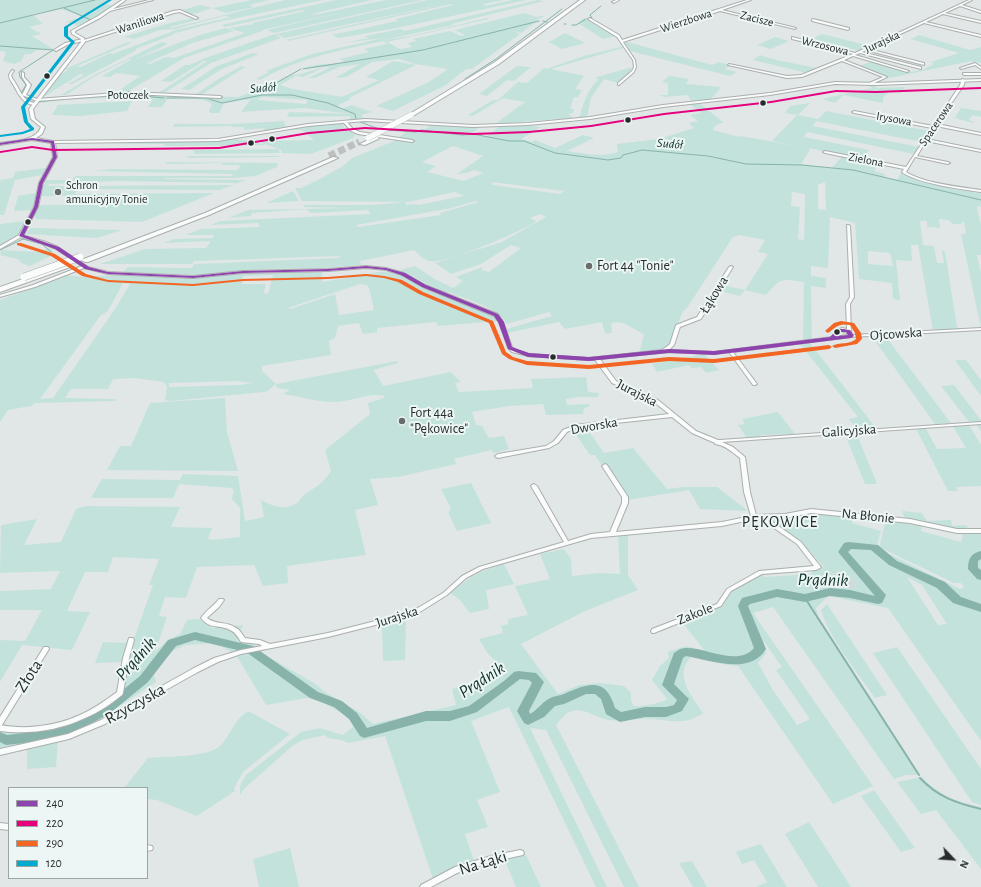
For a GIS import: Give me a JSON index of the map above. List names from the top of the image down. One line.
{"streets":{"street":["Zacisze","Wierzbowa","Waniliowa","Jurajska","Wrzosowa","Potoczek","Irysowa","Spacerowa","Zielona","Łąkowa","Ojcowska","Dworska","Galicyjska","Na Błonie","Zakole","Złota","Rzyczyska","Na Łąki"]},"crossings":[["Zacisze","Wierzbowa"],["Jurajska","Wrzosowa"],["Jurajska","Ojcowska"],["Jurajska","Dworska"],["Jurajska","Galicyjska"],["Jurajska","Na Błonie"],["Jurajska","Rzyczyska"],["Irysowa","Spacerowa"],["Spacerowa","Zielona"],["Łąkowa","Ojcowska"],["Na Błonie","Zakole"]],"districts":["PĘKOWICE"],"water":["Sudół","Prądnik"],"places":["Schron amunicyjny Tonie","Fort 44 \"Tonie\"","Fort 44a \"Pękowice\""],"lines":["transit line 120","transit line 220","transit line 240","transit line 290"],"legend":["240","220","290","120"],"north":"bottom right"}
